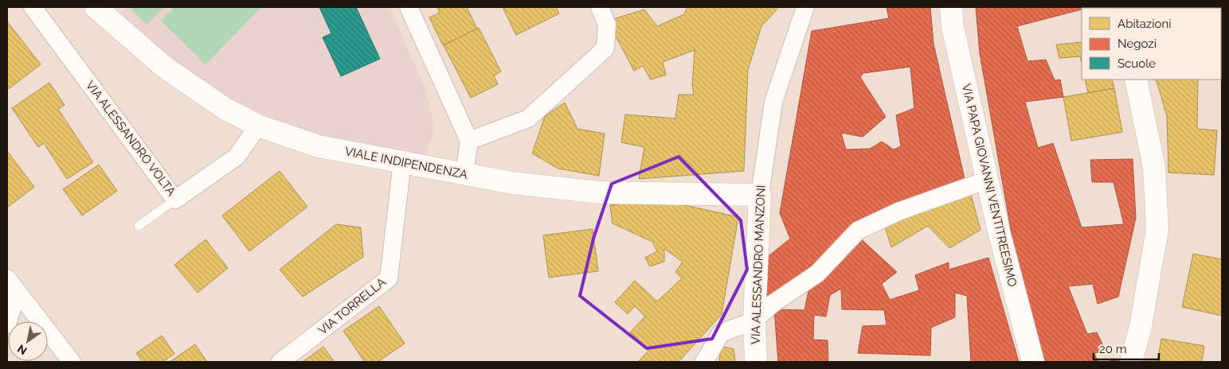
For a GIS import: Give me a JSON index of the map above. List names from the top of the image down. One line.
{"streets":{"main road":["VIALE INDIPENDENZA","VIA PAPA GIOVANNI VENTITREESIMO","VIA ALESSANDRO MANZONI"],"street":["VIA ALESSANDRO VOLTA","VIA TORRELLA"]},"crossings":[["VIA ALESSANDRO VOLTA","VIALE INDIPENDENZA"],["VIALE INDIPENDENZA","VIA ALESSANDRO MANZONI"],["VIALE INDIPENDENZA","VIA TORRELLA"]],"legend":["Abitazioni","Negozi","Scuole"],"scale_bar":"20 m","north":"bottom left"}
